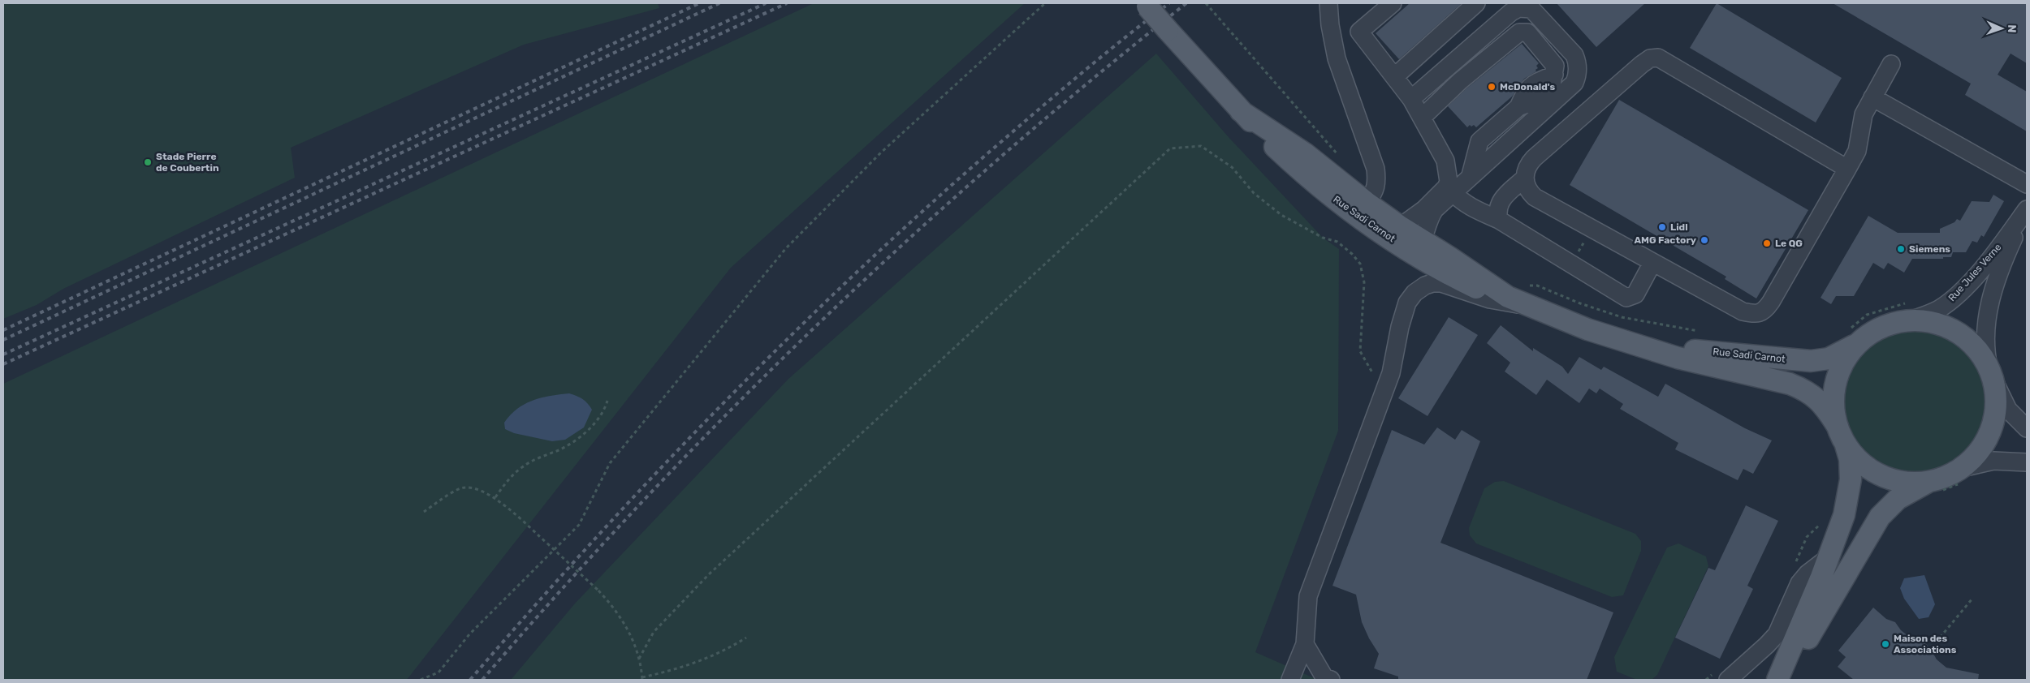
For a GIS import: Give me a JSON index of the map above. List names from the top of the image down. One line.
{"streets":{"main road":["Rue Sadi Carnot"],"street":["Rue Jules Verne"]},"places":["McDonald's","Stade Pierre de Coubertin","Lidl","AMG Factory","Le QG","Siemens","Maison des Associations"],"north":"right"}
